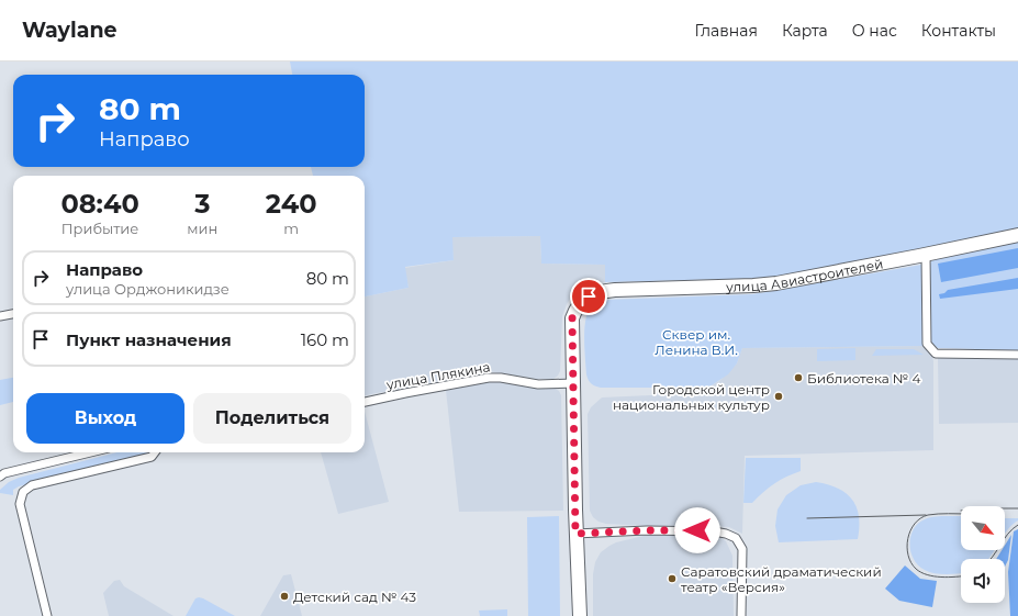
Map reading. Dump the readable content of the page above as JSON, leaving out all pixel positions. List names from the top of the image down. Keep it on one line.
{"streets":{"main road":["улица Авиастроителей"],"street":["улица Плякина"]},"crossings":[["улица Авиастроителей","улица Плякина"]],"parks":["Сквер им. Ленина В.И."],"places":["Библиотека № 4","Городской центр национальных культур","Саратовский драматический театр «Версия»","Детский сад № 43"],"north":"bottom right","page":{"header":"Waylane","nav":["Главная","Карта","О нас","Контакты"],"turn":["80 m","Направо"],"eta":["08:40","Прибытие","3","мин","240","m"],"list":[{"name":"Направо","note":"улица Орджоникидзе","value":"80 m"},{"name":"Пункт назначения","value":"160 m"}],"buttons":["Выход","Поделиться"]}}
